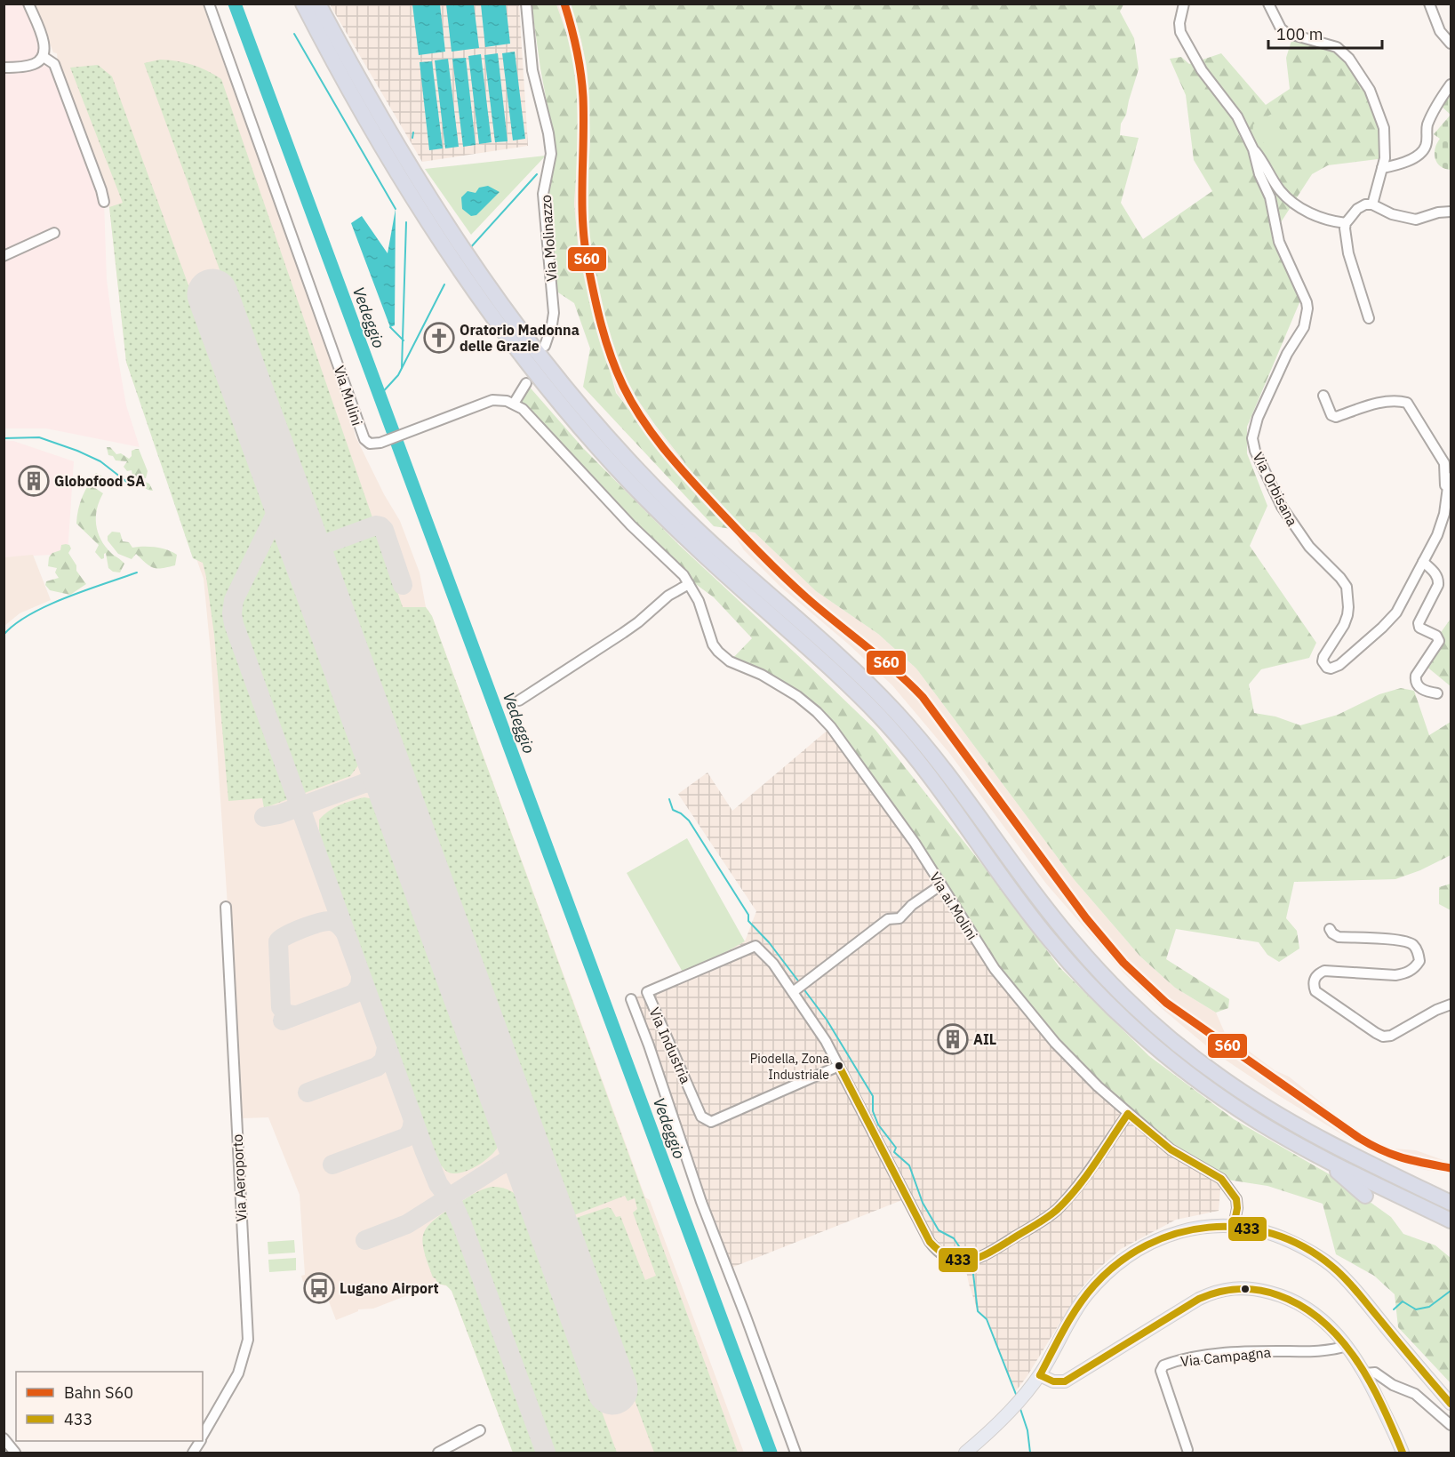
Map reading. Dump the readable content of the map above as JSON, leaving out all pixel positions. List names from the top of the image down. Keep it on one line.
{"streets":{"street":["Via Molinazzo","Via Mulini","Via Orbisana","Via ai Molini","Via Industria","Via Aeroporto","Via Campagna"]},"crossings":[["Via ai Molini","Via Industria"]],"water":["Vedeggio"],"places":{"church":["Oratorio Madonna delle Grazie"],"building":["Globofood SA","AIL"],"other":["Piodella, Zona Industriale"],"bus stop":["Lugano Airport"]},"lines":["rail line S60","transit line 433"],"legend":["Bahn S60","433"],"scale_bar":"100 m"}
